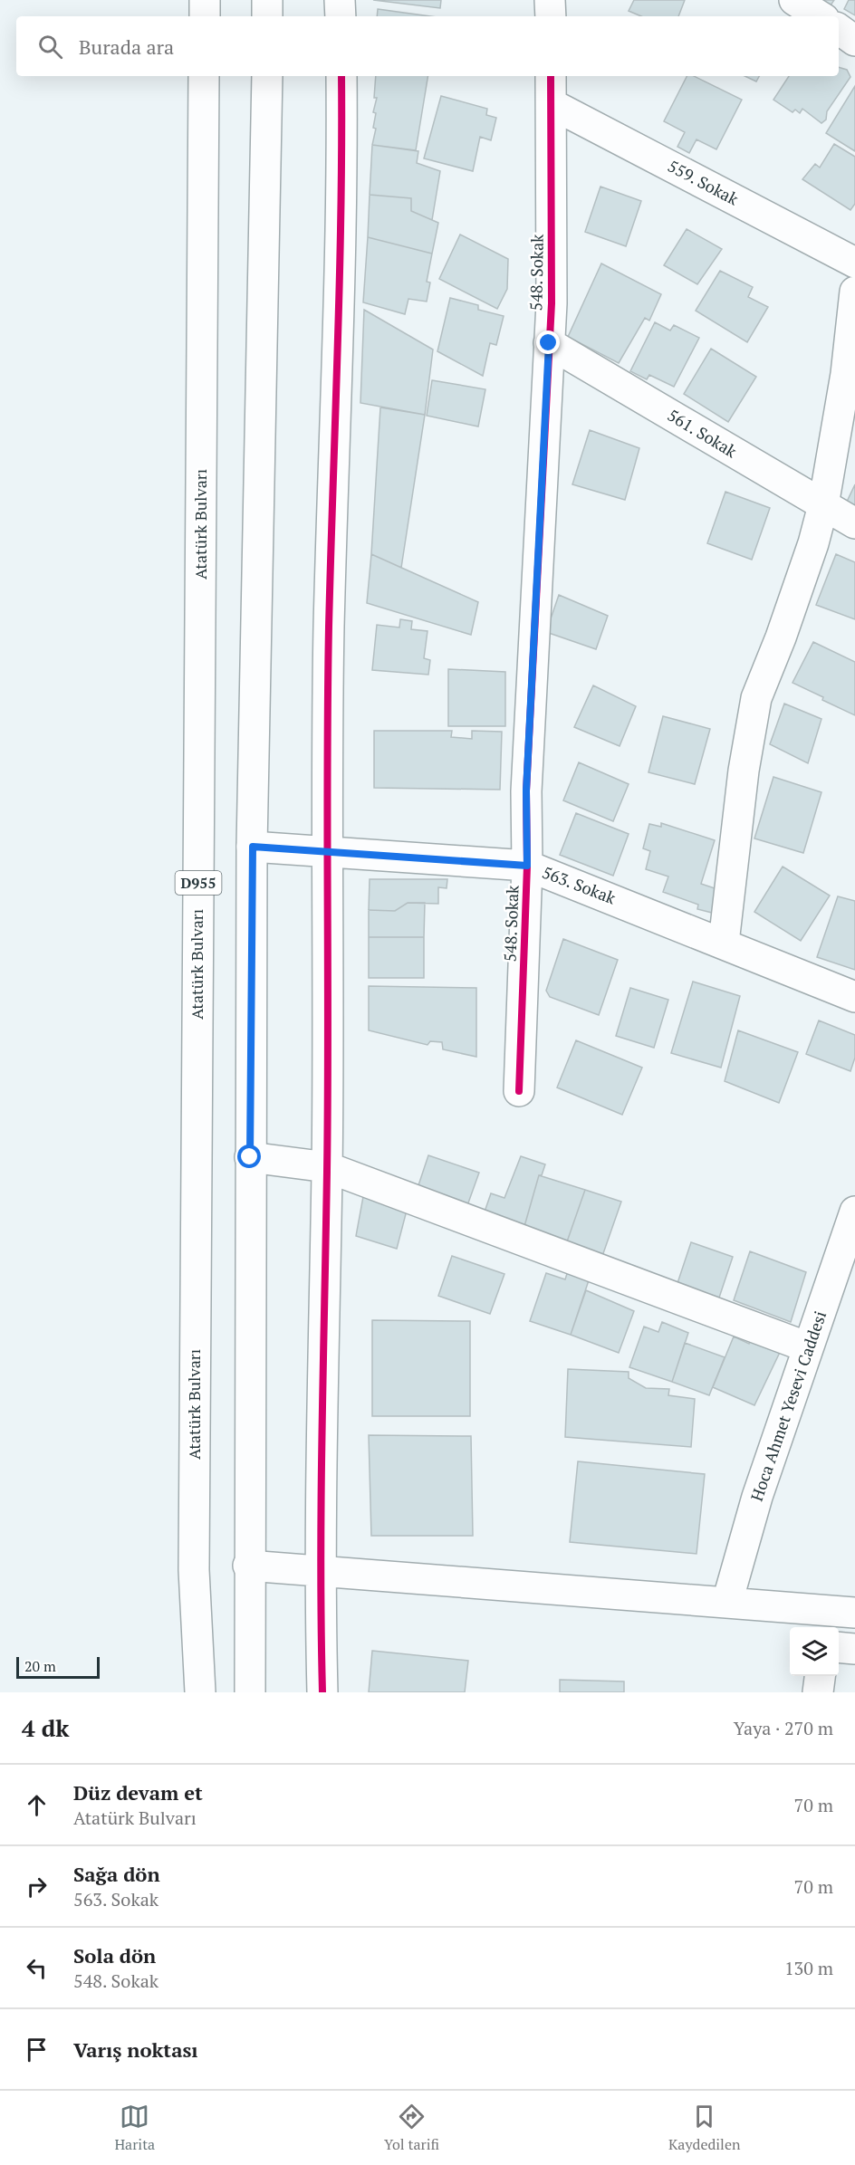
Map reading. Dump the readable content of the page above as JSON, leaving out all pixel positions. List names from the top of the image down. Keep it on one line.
{"streets":{"street":["559. Sokak","548. Sokak","561. Sokak","Atatürk Bulvarı","D955","563. Sokak","Hoca Ahmet Yesevi Caddesi"]},"crossings":[["559. Sokak","548. Sokak"],["548. Sokak","561. Sokak"],["548. Sokak","563. Sokak"]],"scale_bar":"20 m","page":{"search":"Burada ara","scale":"20 m","heading":["4 dk","Yaya · 270 m"],"list":[["Düz devam et","Atatürk Bulvarı","70 m"],["Sağa dön","563. Sokak","70 m"],["Sola dön","548. Sokak","130 m"],"Varış noktası"],"nav":["Harita","Yol tarifi","Kaydedilen"]}}
